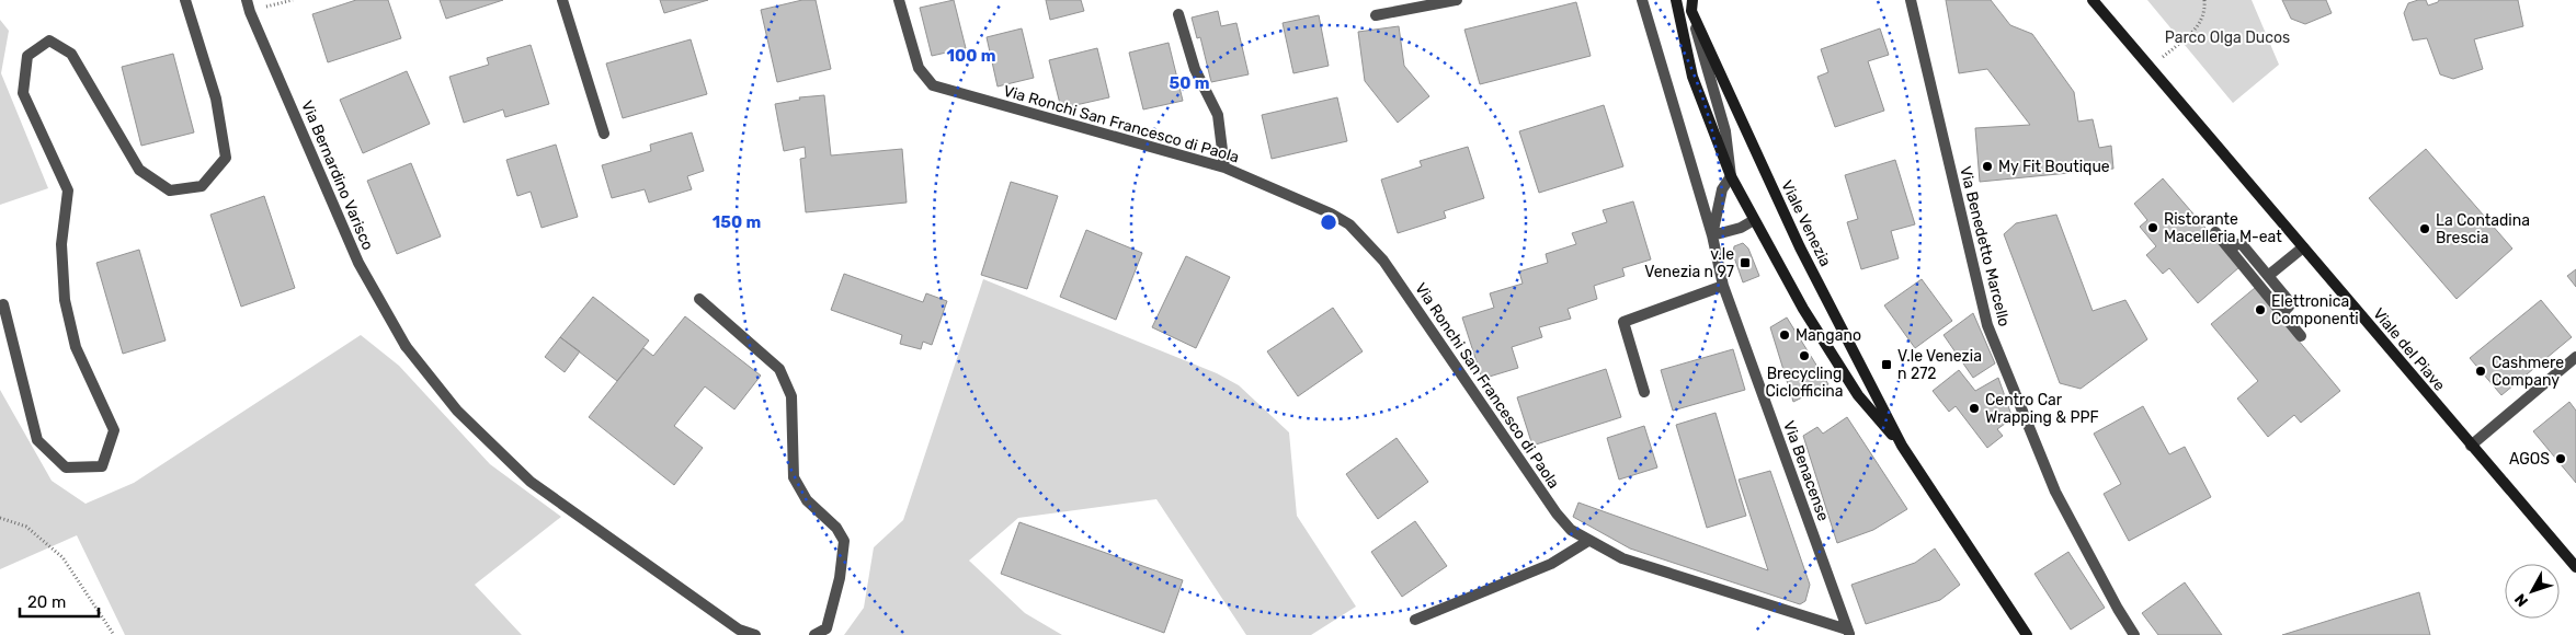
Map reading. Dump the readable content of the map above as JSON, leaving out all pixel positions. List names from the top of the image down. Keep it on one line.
{"streets":{"street":["Via Ronchi San Francesco di Paola","Via Bernardino Varisco","Viale Venezia","Via Benedetto Marcello","Viale del Piave","Via Benacense"]},"crossings":[["Via Ronchi San Francesco di Paola","Via Benacense"],["Viale Venezia","Via Benacense"]],"parks":["Parco Olga Ducos"],"places":{"other":["My Fit Boutique","Ristorante Macelleria M-eat","La Contadina Brescia","Elettronica Componenti","Mangano","Brecycling Ciclofficina","Cashmere Company","Centro Car Wrapping & PPF","AGOS"],"transit":["v.le Venezia n 97","V.le Venezia n 272"]},"scale_bar":"20 m","north":"bottom left","rings":["100 m","50 m","150 m"]}
